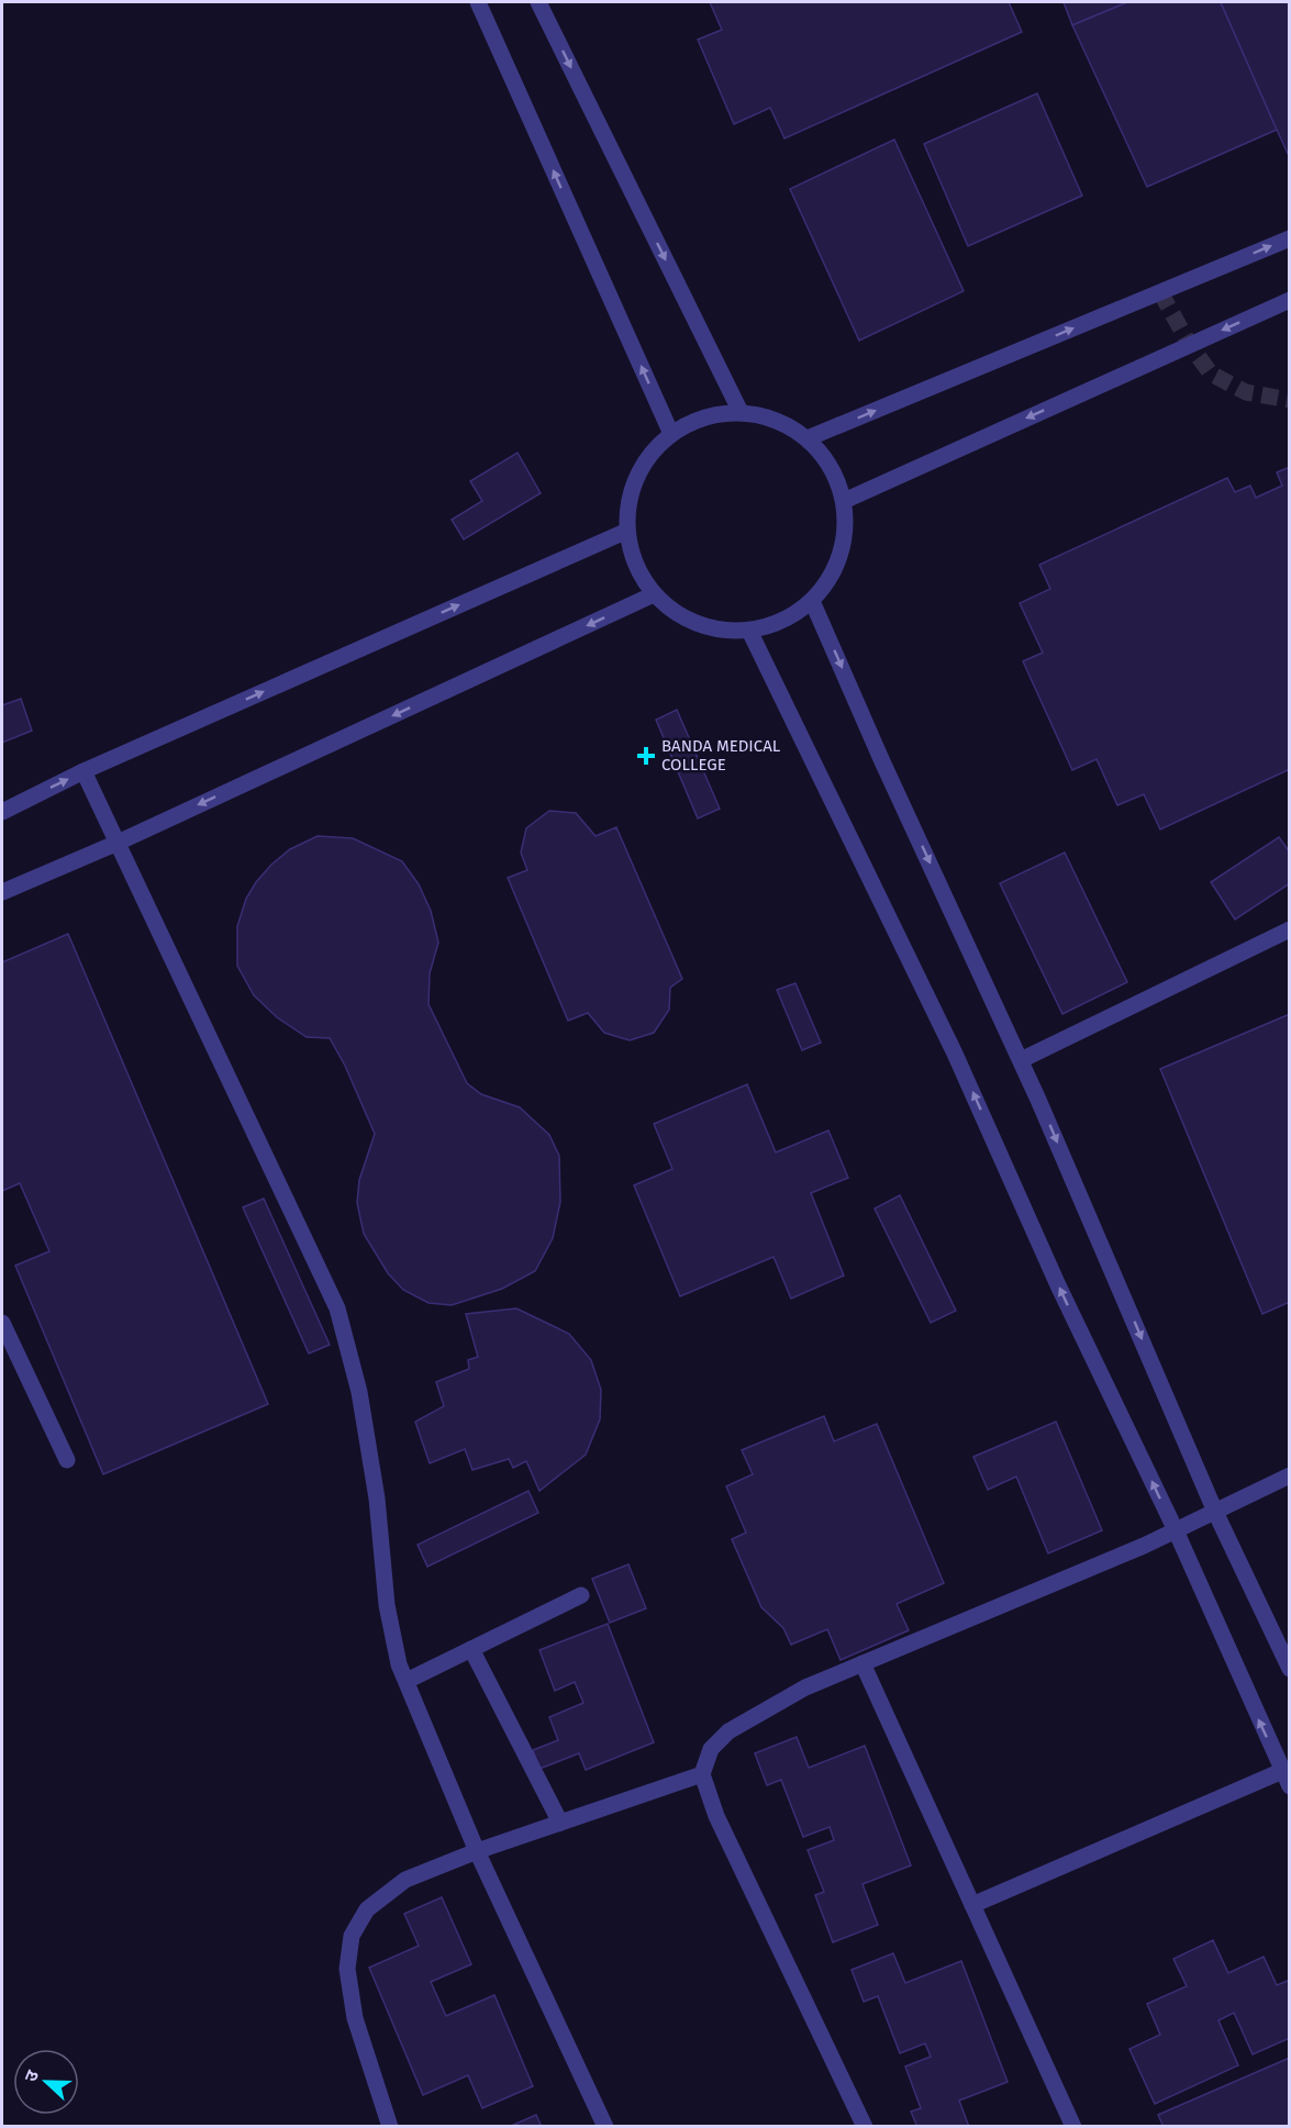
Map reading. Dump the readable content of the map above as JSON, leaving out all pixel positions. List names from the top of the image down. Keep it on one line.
{"places":{"health":["BANDA MEDICAL COLLEGE"]},"north":"left"}
